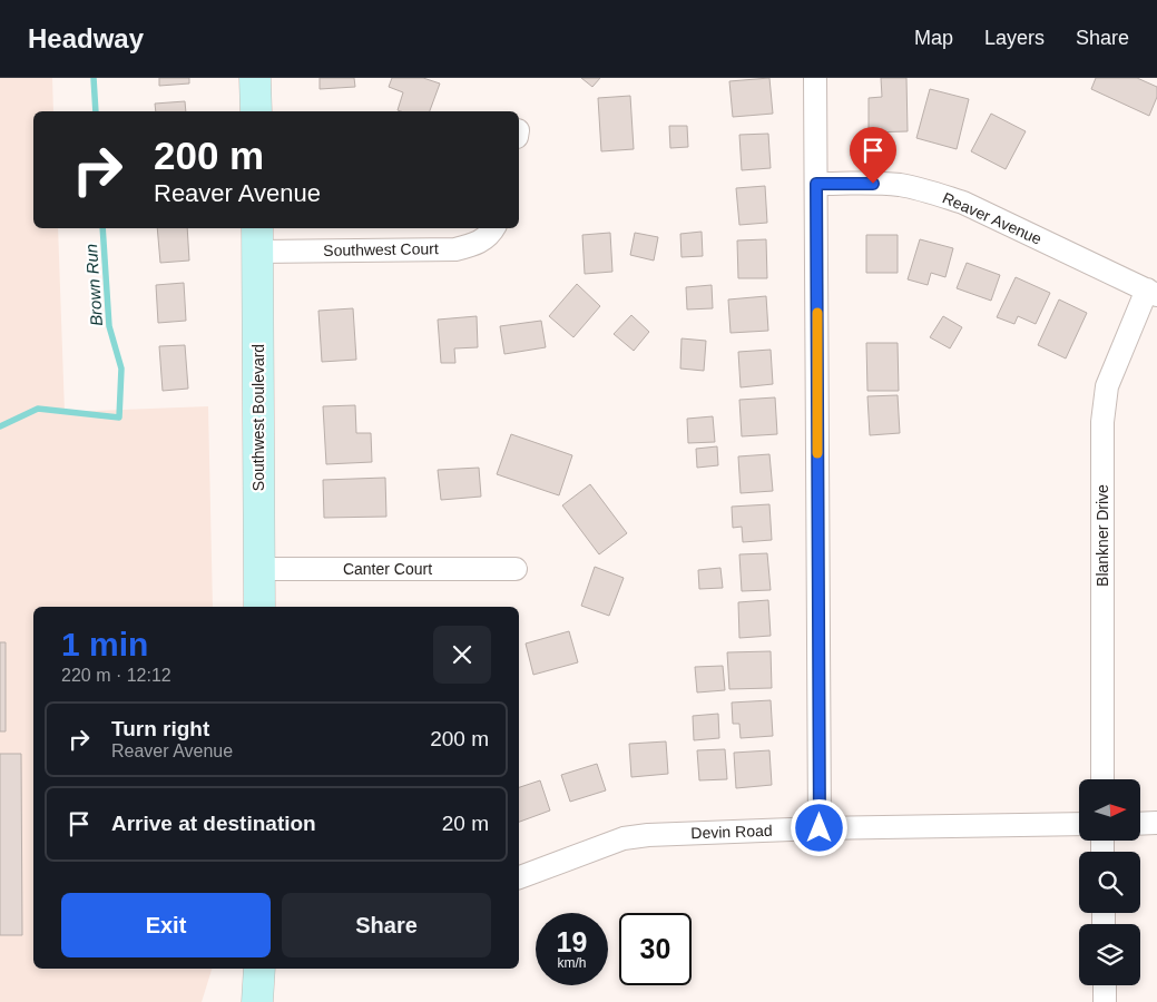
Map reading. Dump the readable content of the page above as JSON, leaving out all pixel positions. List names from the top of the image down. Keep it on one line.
{"streets":{"street":["Reaver Avenue","Southwest Court","Southwest Boulevard","Blankner Drive","Canter Court","Devin Road"]},"crossings":[["Reaver Avenue","Blankner Drive"],["Southwest Court","Southwest Boulevard"],["Southwest Boulevard","Canter Court"]],"water":["Brown Run"],"north":"right","page":{"header":"Headway","nav":["Map","Layers","Share"],"turn":["200 m","Reaver Avenue"],"heading":["1 min","220 m · 12:12"],"list":[{"name":"Turn right","note":"Reaver Avenue","value":"200 m"},{"name":"Arrive at destination","value":"20 m"}],"buttons":["Exit","Share"],"speed":"19 km/h","limit":"30"}}
